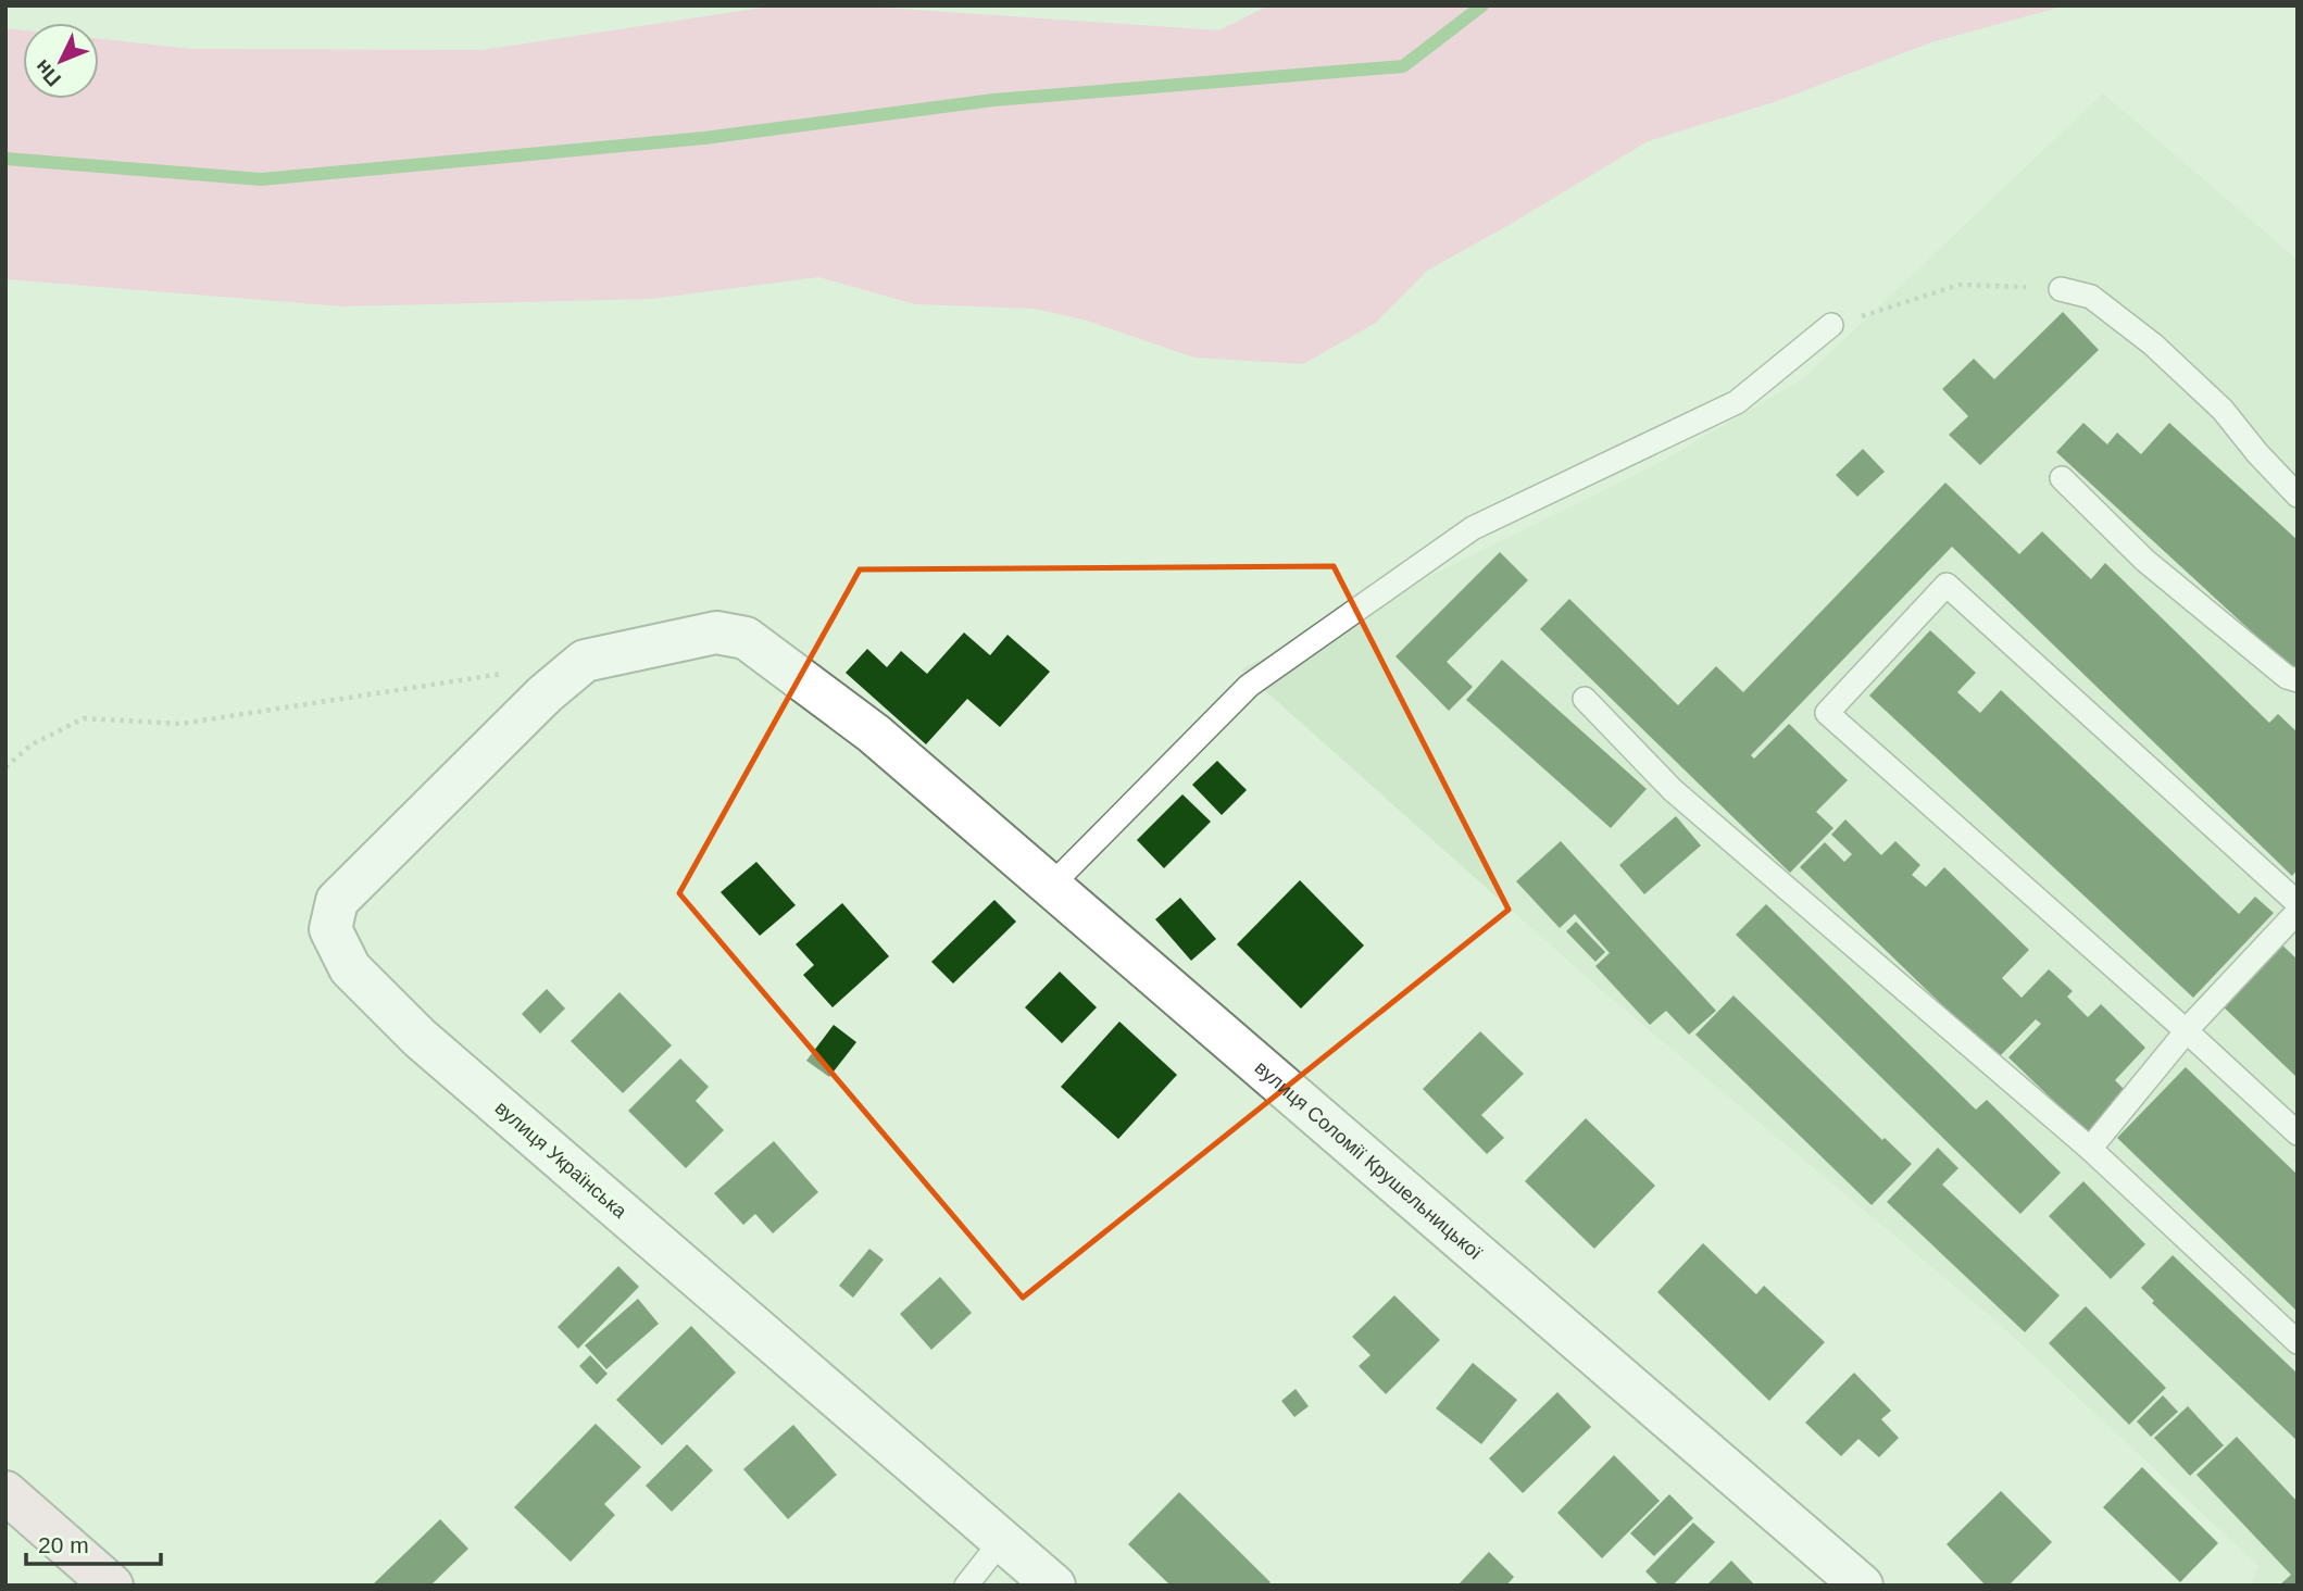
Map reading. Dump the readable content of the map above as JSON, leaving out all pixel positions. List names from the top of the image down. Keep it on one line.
{"streets":{"street":["вулиця Українська","вулиця Соломії Крушельницької"]},"crossings":[["вулиця Українська","вулиця Соломії Крушельницької"]],"scale_bar":"20 m","north":"bottom left"}
